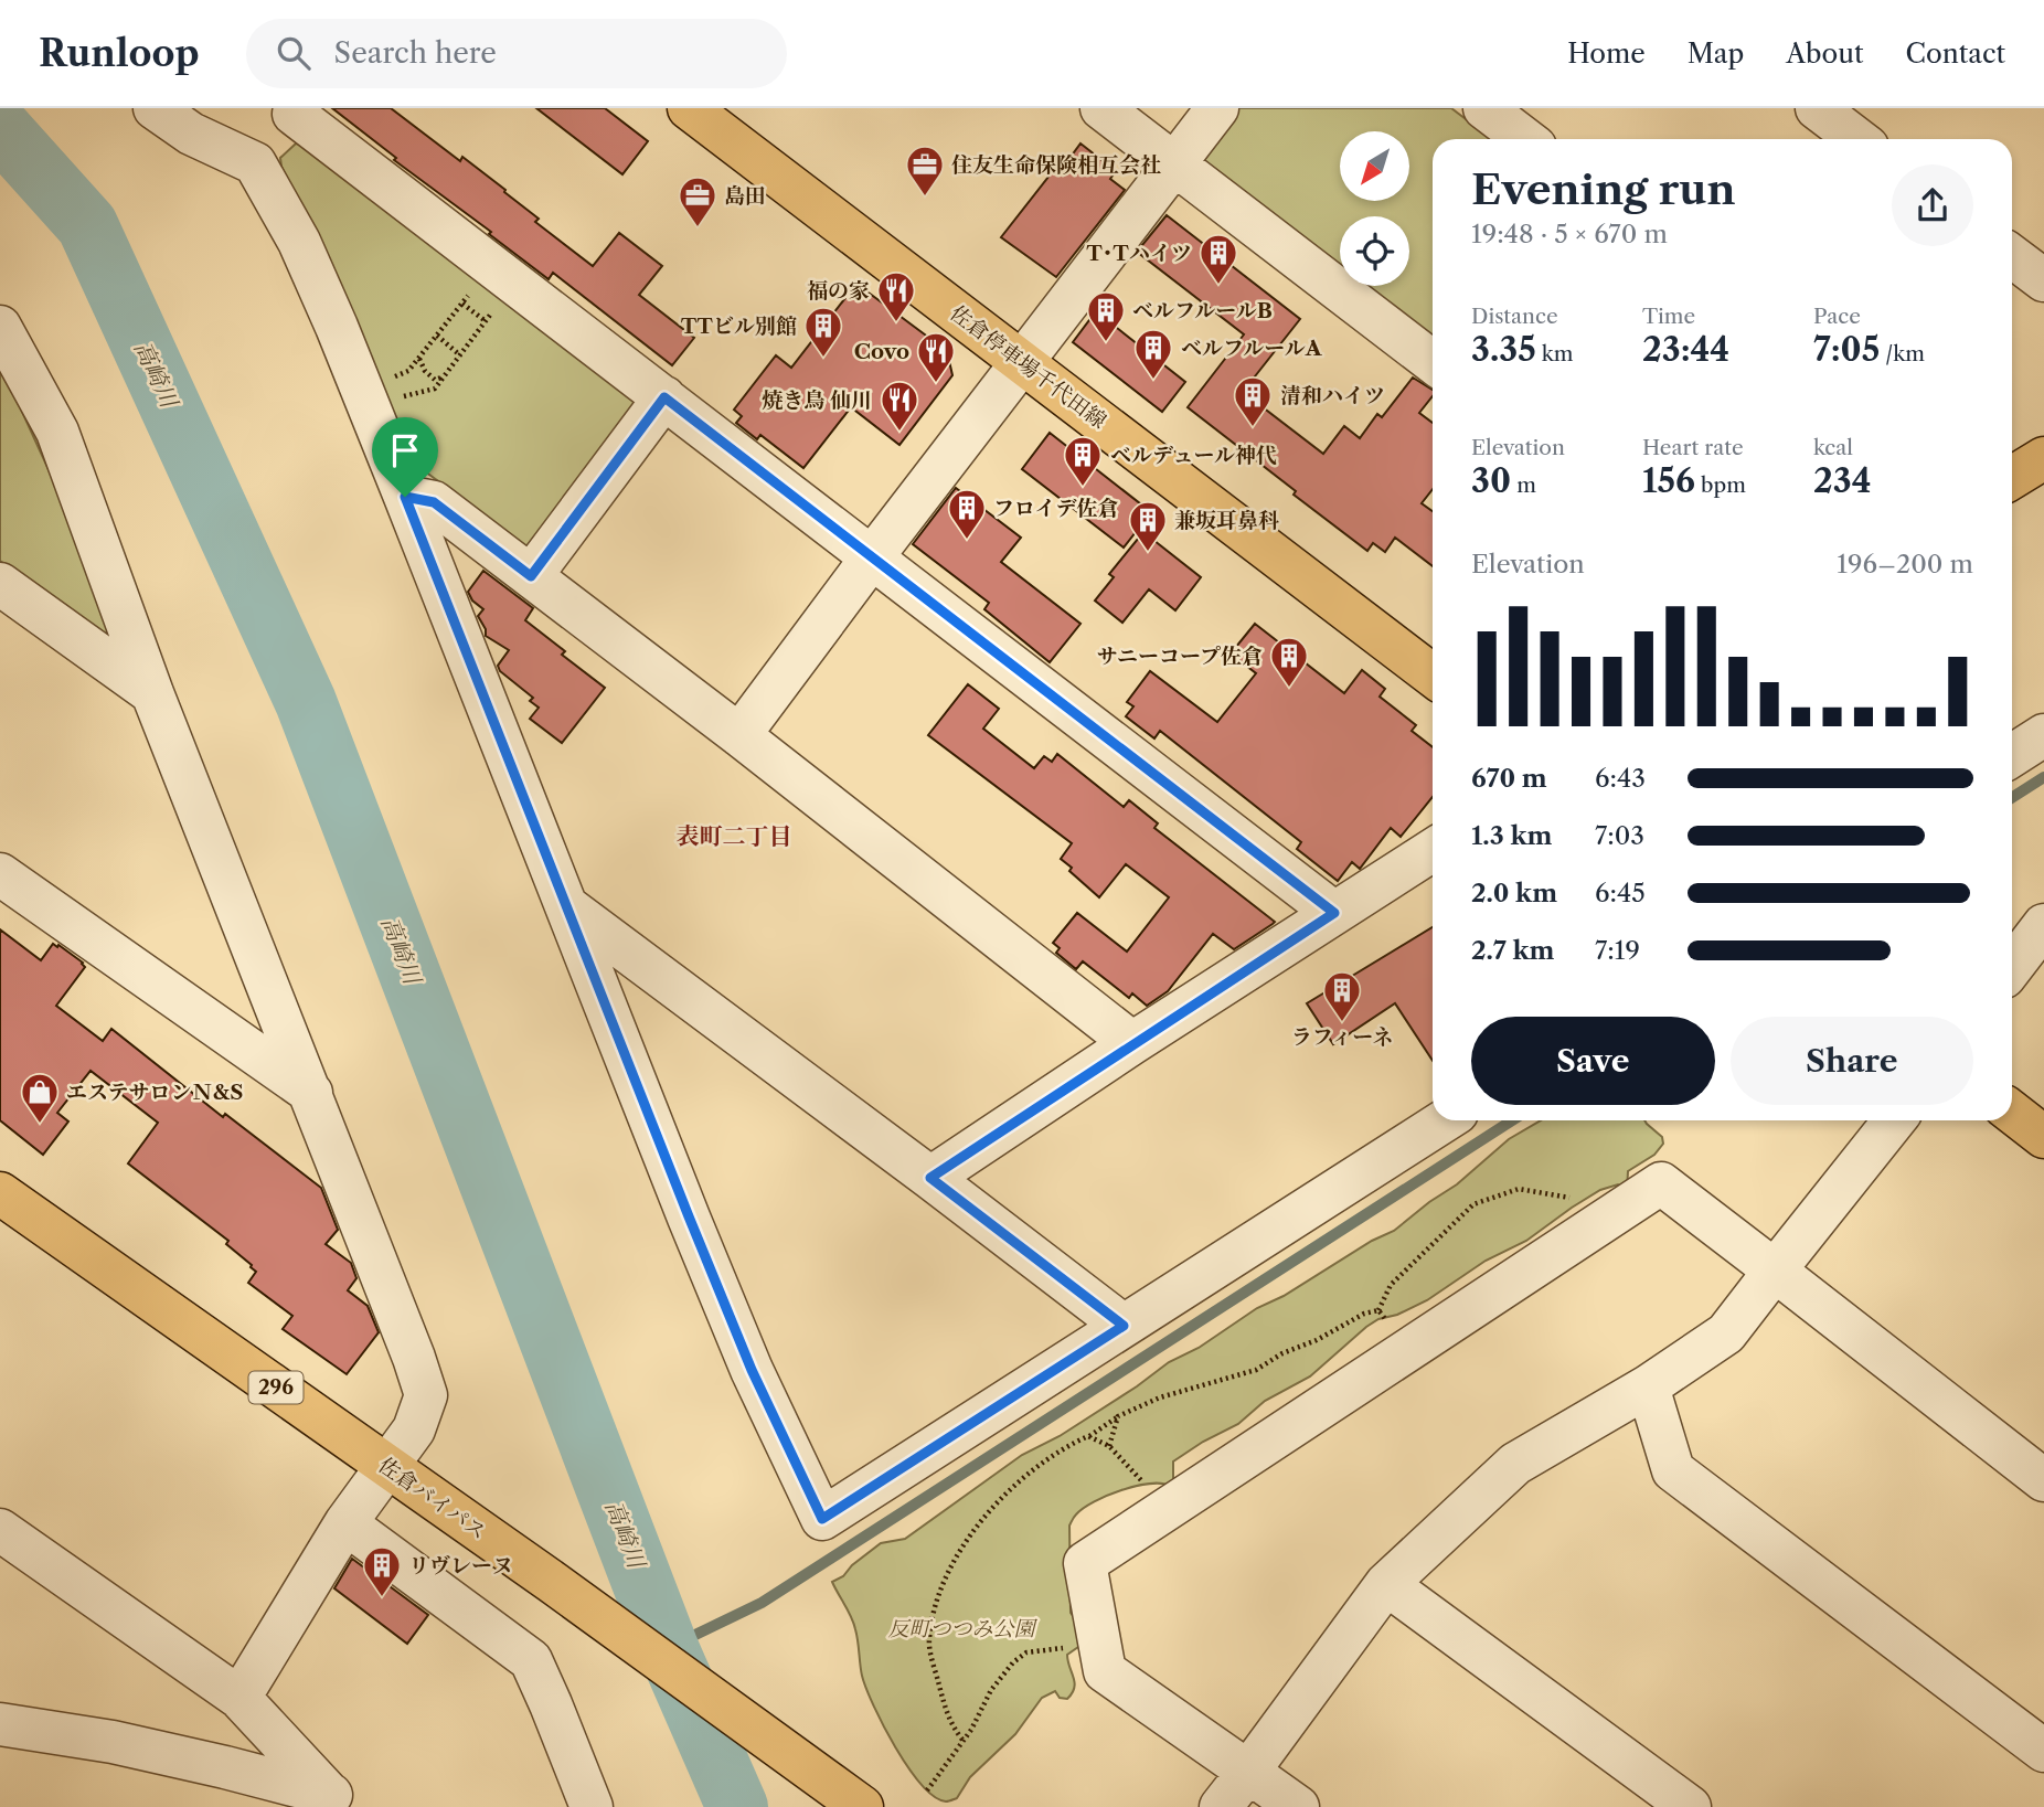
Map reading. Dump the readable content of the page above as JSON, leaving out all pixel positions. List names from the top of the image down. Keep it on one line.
{"streets":{"main road":["佐倉停車場千代田線","296","佐倉バイパス"]},"districts":["表町二丁目"],"water":["高崎川"],"parks":["反町つつみ公園"],"places":{"office":["住友生命保険相互会社","島田"],"building":["T･Tハイツ","ベルフルールB","TTビル別館","ベルフルールA","清和ハイツ","ベルデュール神代","フロイデ佐倉","兼坂耳鼻科","サニーコープ佐倉","ラフィーネ","リヴレーヌ"],"restaurant":["福の家","Covo","焼き鳥 仙川"],"shop":["エステサロンＮ&S"]},"north":"bottom left","page":{"header":"Runloop","search":"Search here","nav":["Home","Map","About","Contact"],"heading":["Evening run","19:48 · 5 × 670 m"],"stats":[["Distance","3.35 km"],["Time","23:44"],["Pace","7:05 /km"],["Elevation","30 m"],["Heart rate","156 bpm"],["kcal","234"]],"chart":["Elevation","196–200 m"],"list":[{"name":"670 m","note":"6:43"},{"name":"1.3 km","note":"7:03"},{"name":"2.0 km","note":"6:45"},{"name":"2.7 km","note":"7:19"}],"buttons":["Save","Share"]}}
